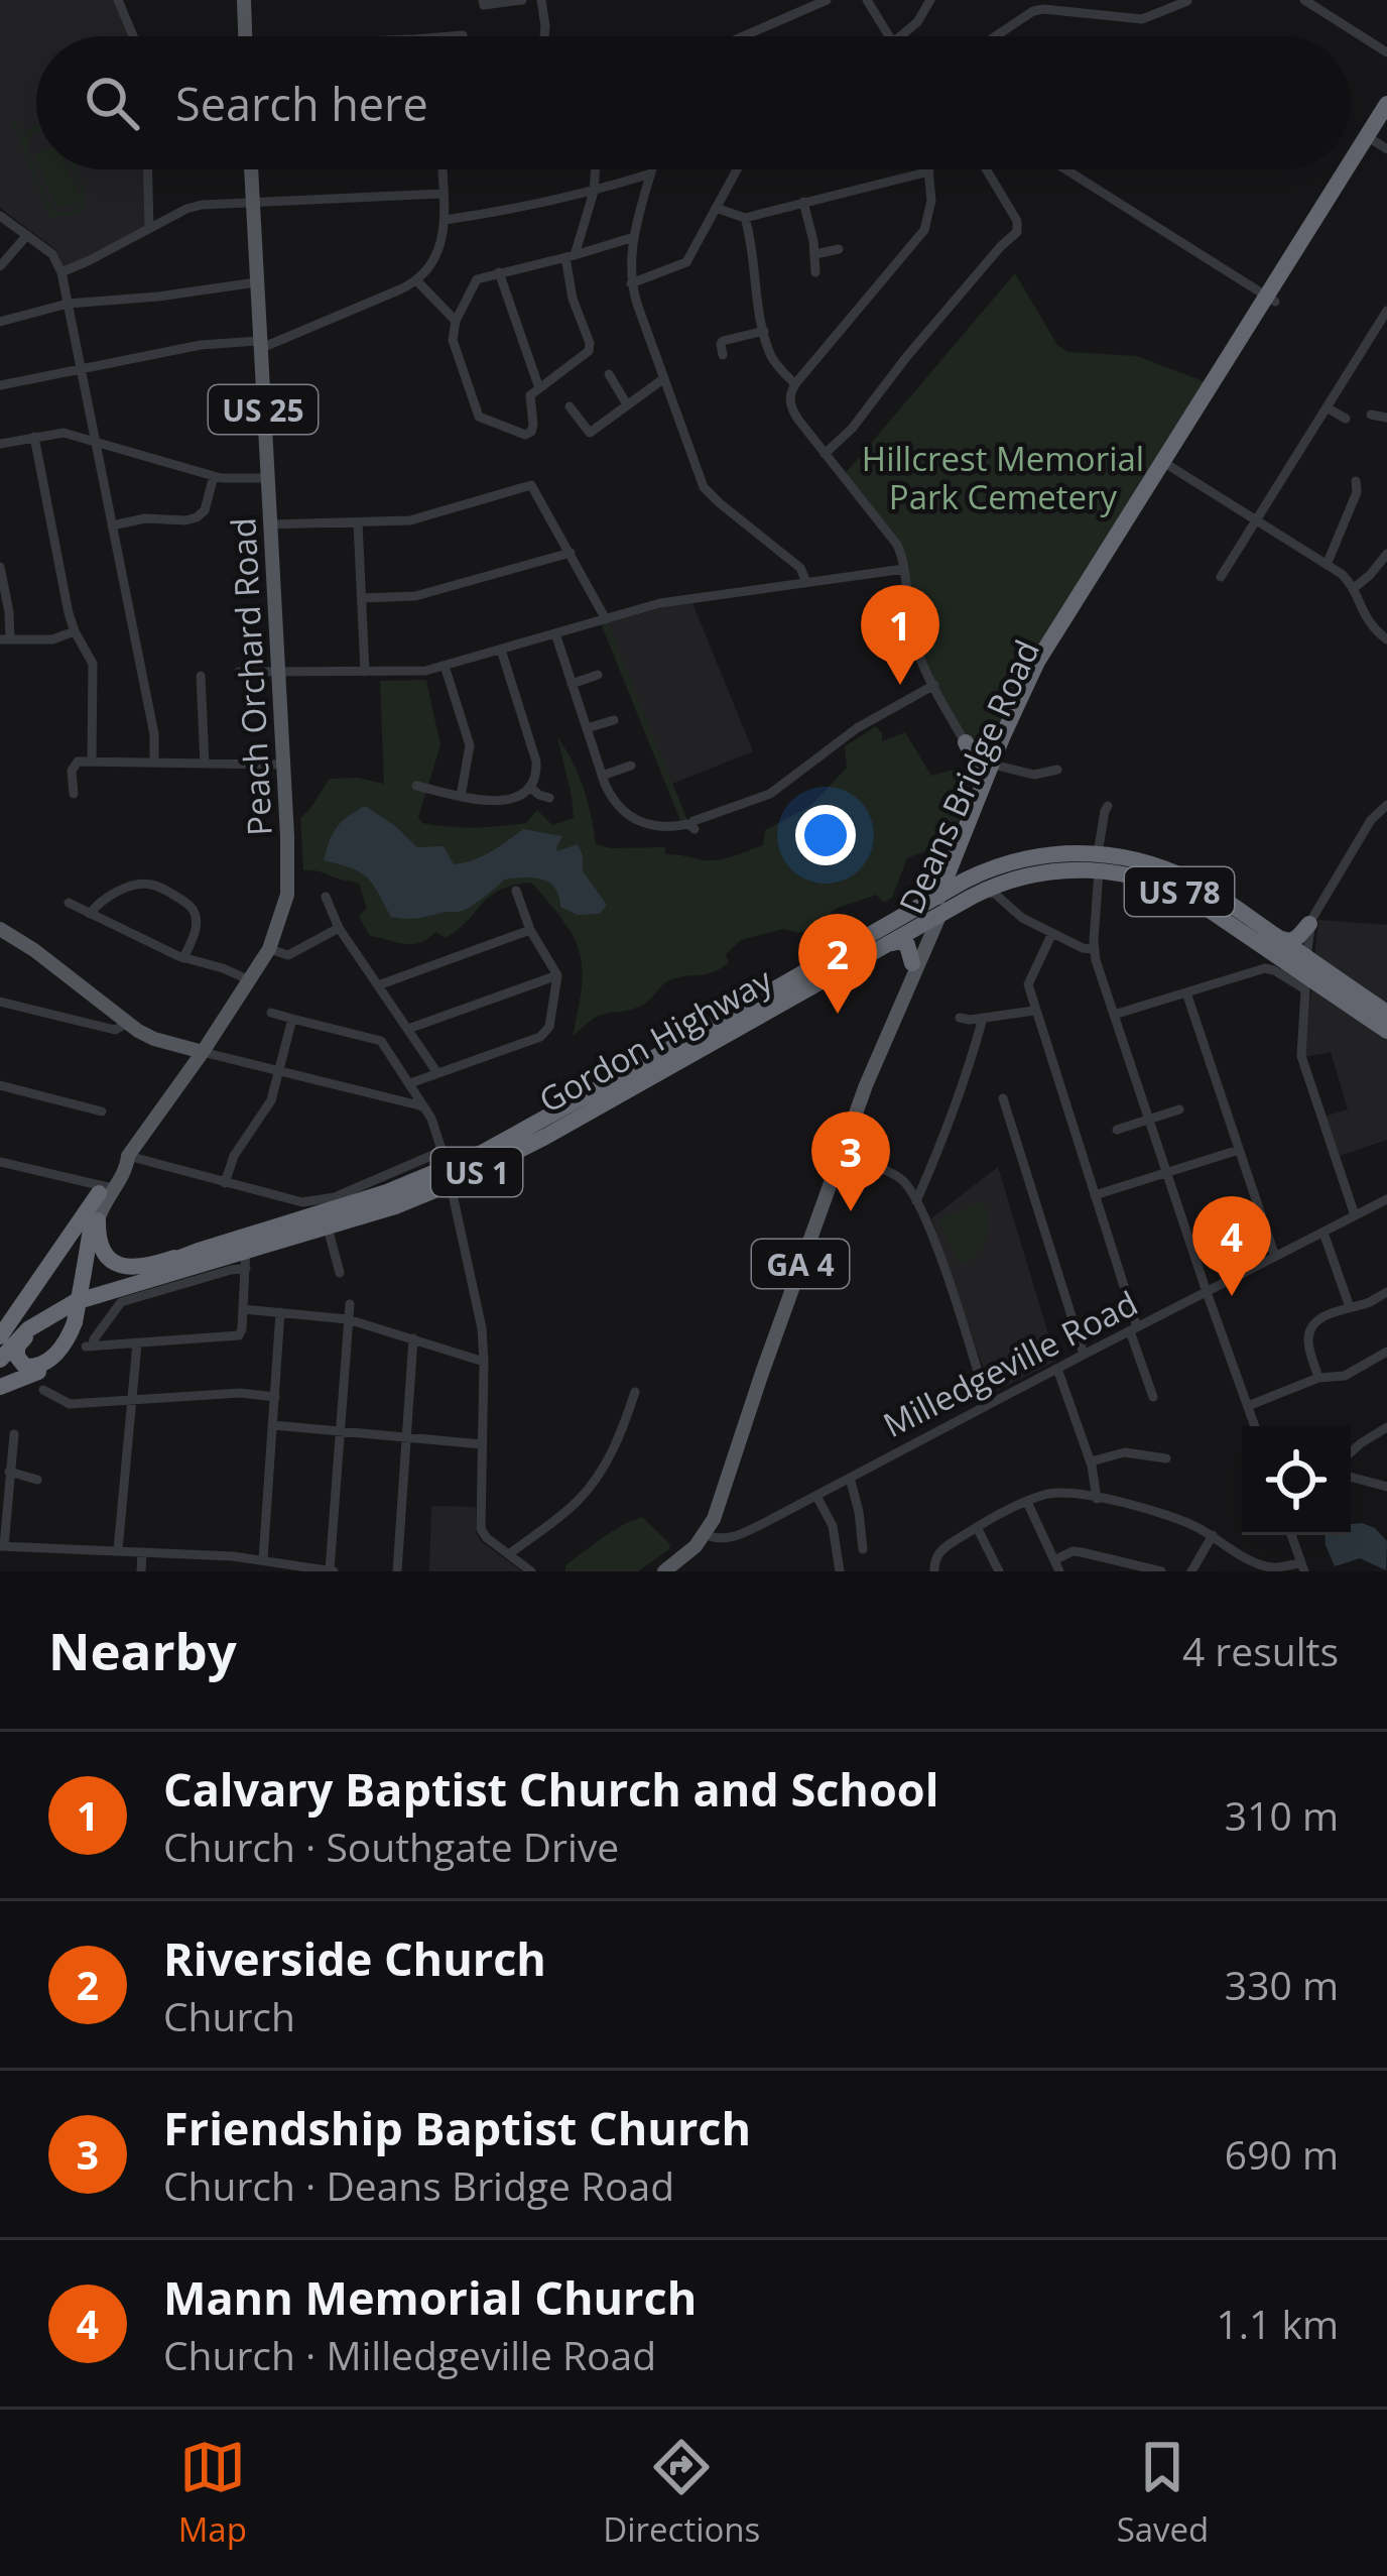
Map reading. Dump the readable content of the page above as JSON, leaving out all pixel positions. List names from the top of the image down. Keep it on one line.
{"streets":{"highway":["US 25","Deans Bridge Road","US 78","Gordon Highway","US 1"],"main road":["Peach Orchard Road","GA 4","Milledgeville Road"]},"crossings":[["US 25","Peach Orchard Road"],["US 25","Gordon Highway"],["Deans Bridge Road","Gordon Highway"],["Deans Bridge Road","US 1"],["Deans Bridge Road","Milledgeville Road"],["Gordon Highway","US 1"]],"parks":["Hillcrest Memorial Park Cemetery"],"page":{"search":"Search here","pins":["1","2","3","4"],"heading":["Nearby","4 results"],"list":[{"mark":"1","name":"Calvary Baptist Church and School","note":"Church · Southgate Drive","value":"310 m"},{"mark":"2","name":"Riverside Church","note":"Church","value":"330 m"},{"mark":"3","name":"Friendship Baptist Church","note":"Church · Deans Bridge Road","value":"690 m"},{"mark":"4","name":"Mann Memorial Church","note":"Church · Milledgeville Road","value":"1.1 km"}],"nav":["Map","Directions","Saved"]}}
